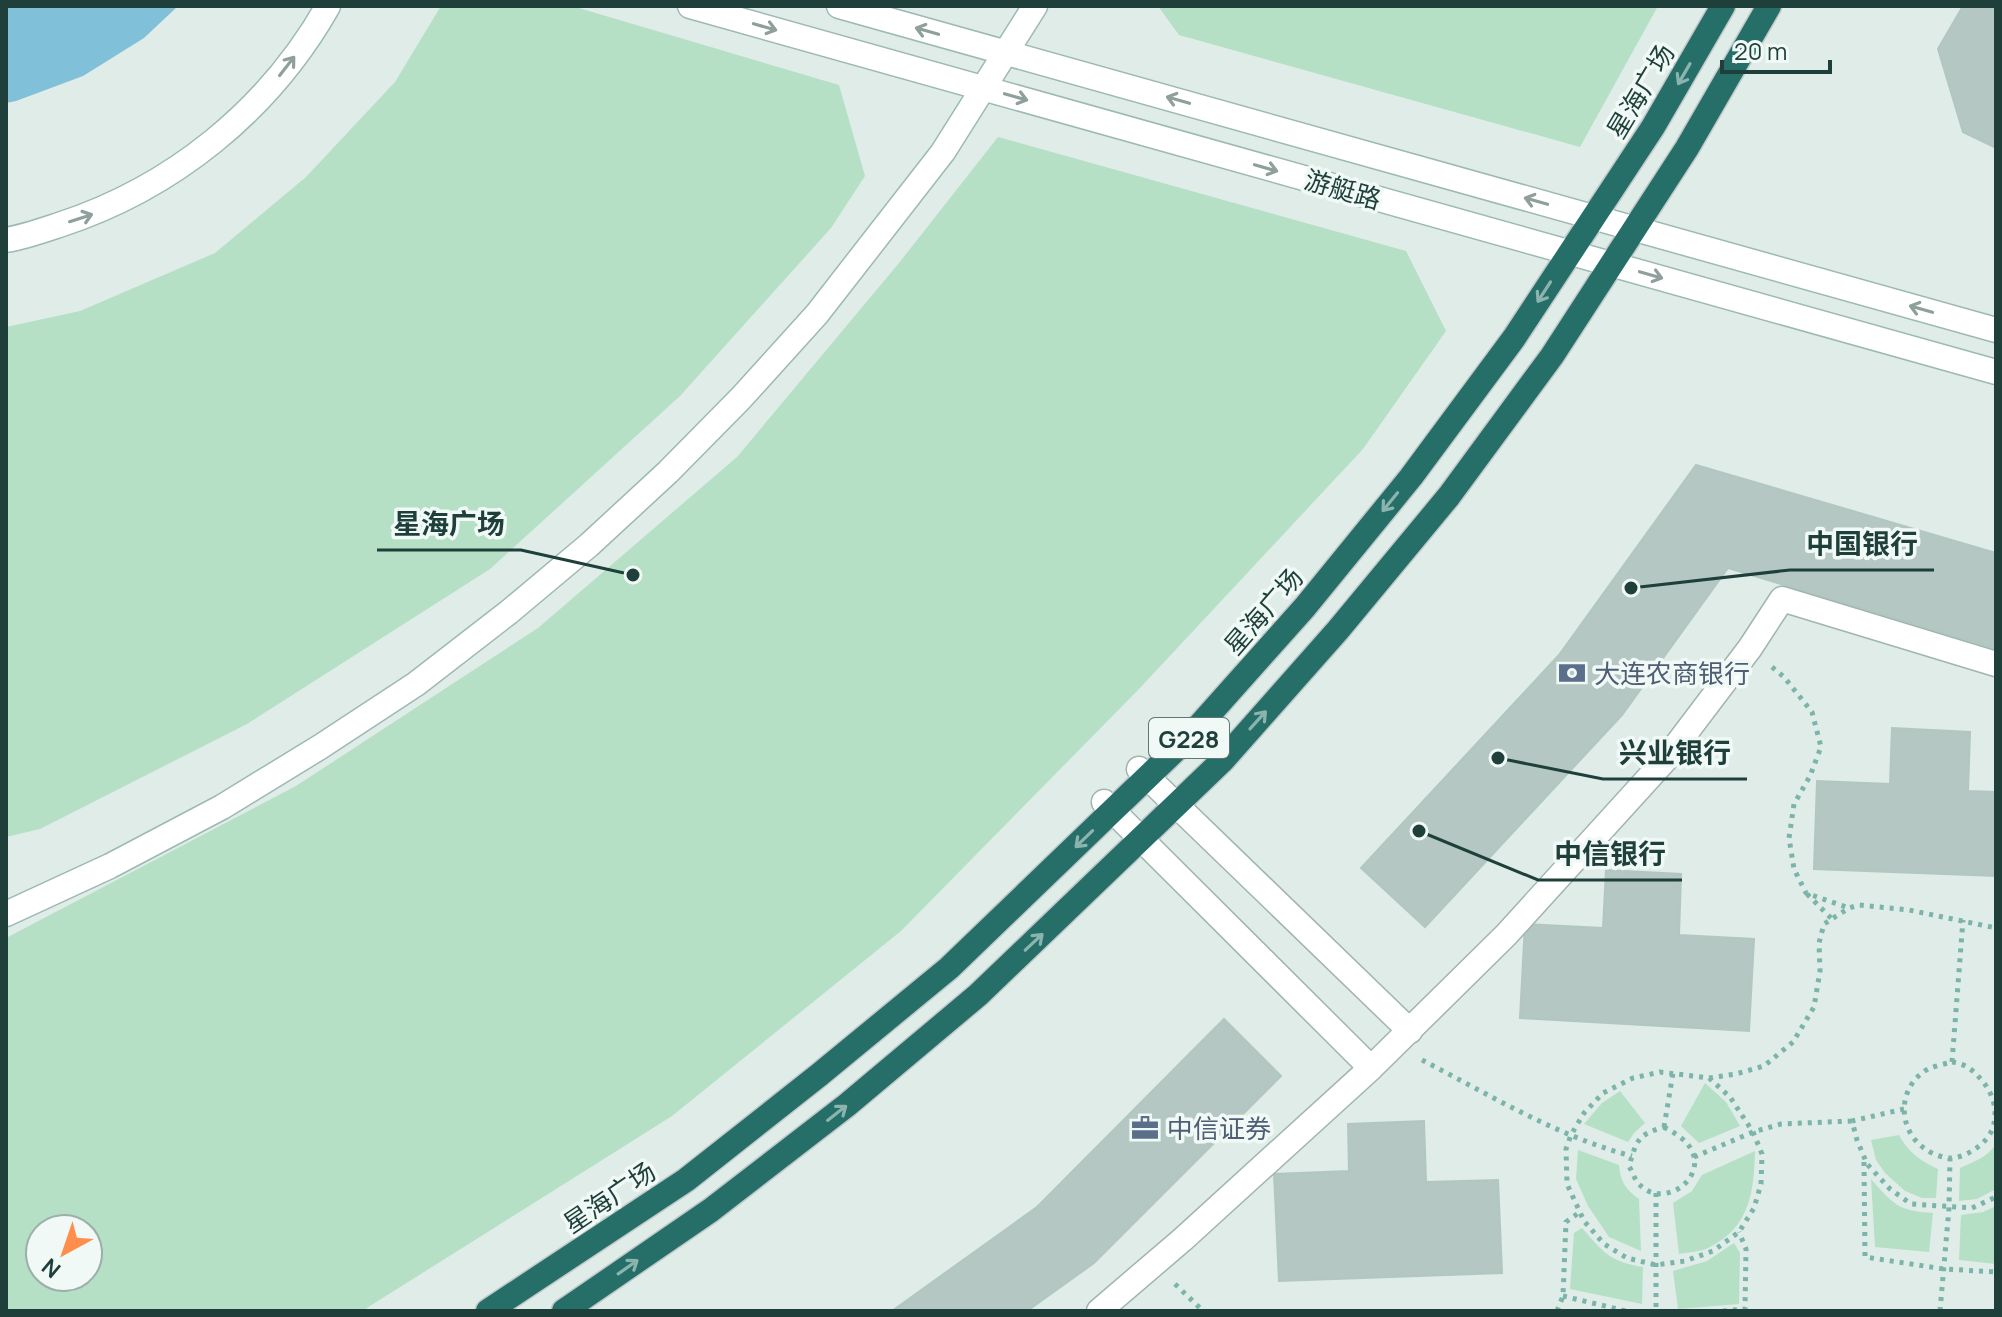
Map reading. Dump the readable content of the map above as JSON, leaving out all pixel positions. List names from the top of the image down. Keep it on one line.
{"streets":{"highway":["星海广场","G228"],"street":["游艇路"]},"crossings":[["星海广场","游艇路"],["游艇路","G228"]],"places":{"other":["星海广场","中国银行","兴业银行","中信银行"],"bank":["大连农商银行"],"office":["中信证券"]},"scale_bar":"20 m","north":"bottom left"}
